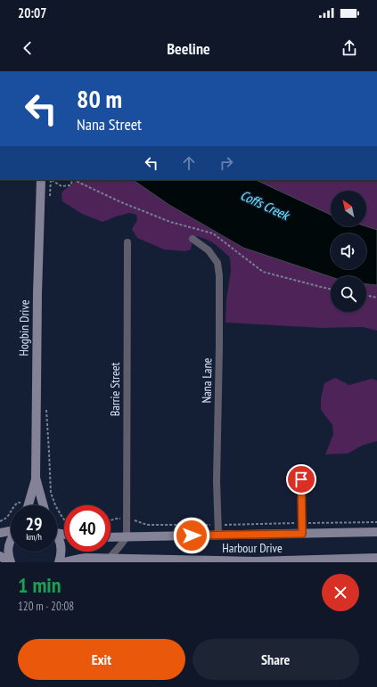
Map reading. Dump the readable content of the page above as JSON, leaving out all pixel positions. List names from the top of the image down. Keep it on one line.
{"streets":{"street":["Hogbin Drive","Nana Lane","Barrie Street","Harbour Drive"]},"crossings":[["Nana Lane","Harbour Drive"],["Barrie Street","Harbour Drive"]],"water":["Coffs Creek"],"north":"top left","page":{"status":"20:07","header":"Beeline","turn":["80 m","Nana Street"],"speed":"29 km/h","limit":"40","heading":["1 min","120 m · 20:08"],"buttons":["Exit","Share"]}}
